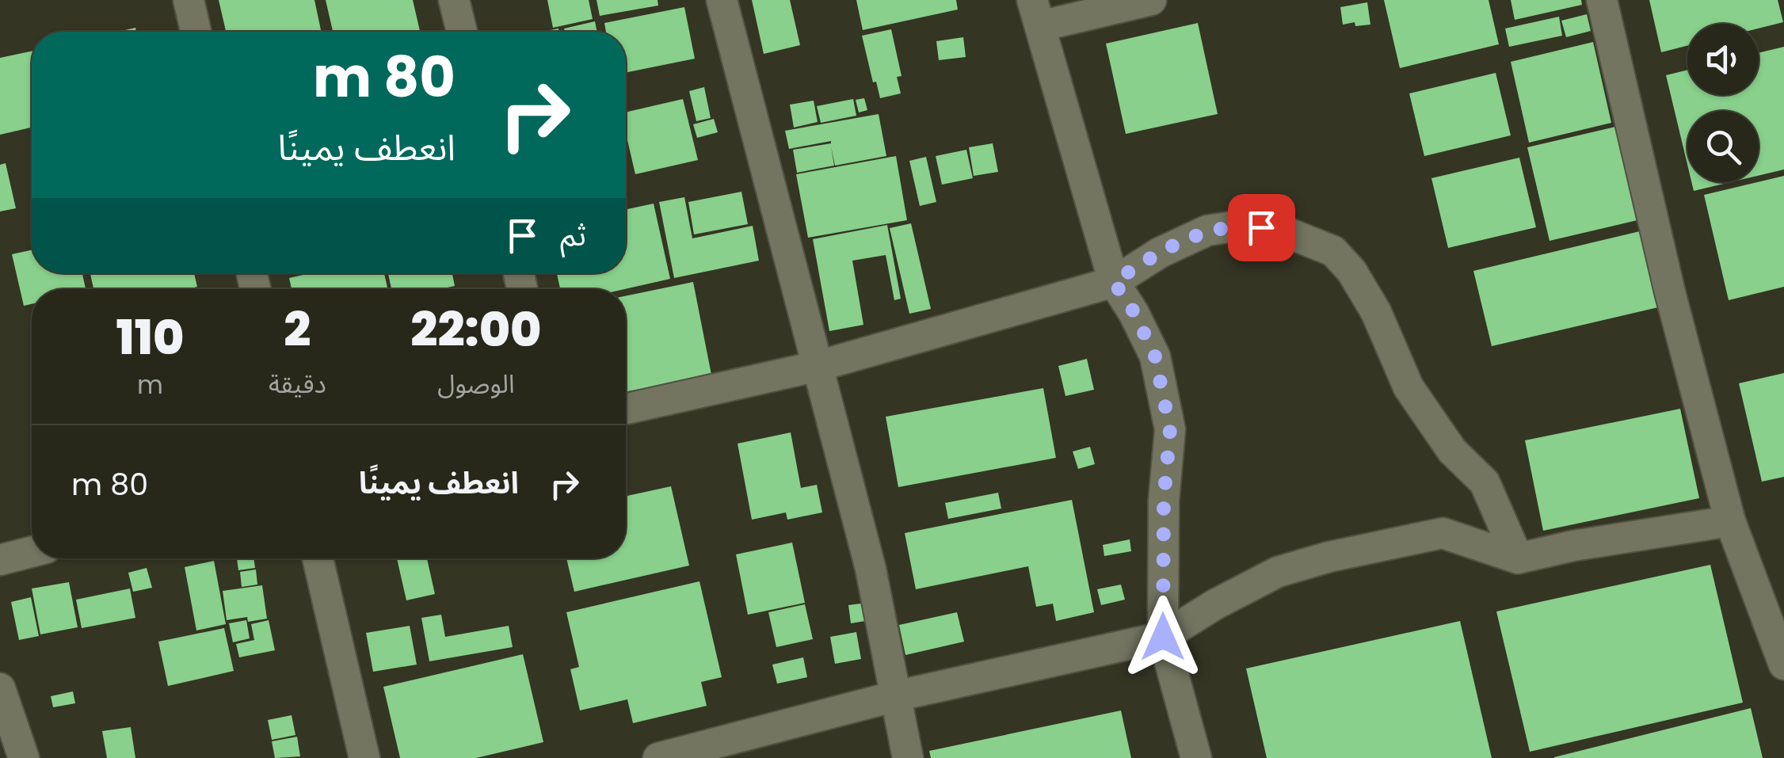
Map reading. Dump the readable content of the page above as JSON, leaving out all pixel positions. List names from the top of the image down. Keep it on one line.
{"page":{"turn":["80 m","انعطف يمينًا"],"then":"ثم","eta":["22:00","الوصول","2","دقيقة","110","m"],"list":[{"name":"انعطف يمينًا","value":"80 m"}]}}
